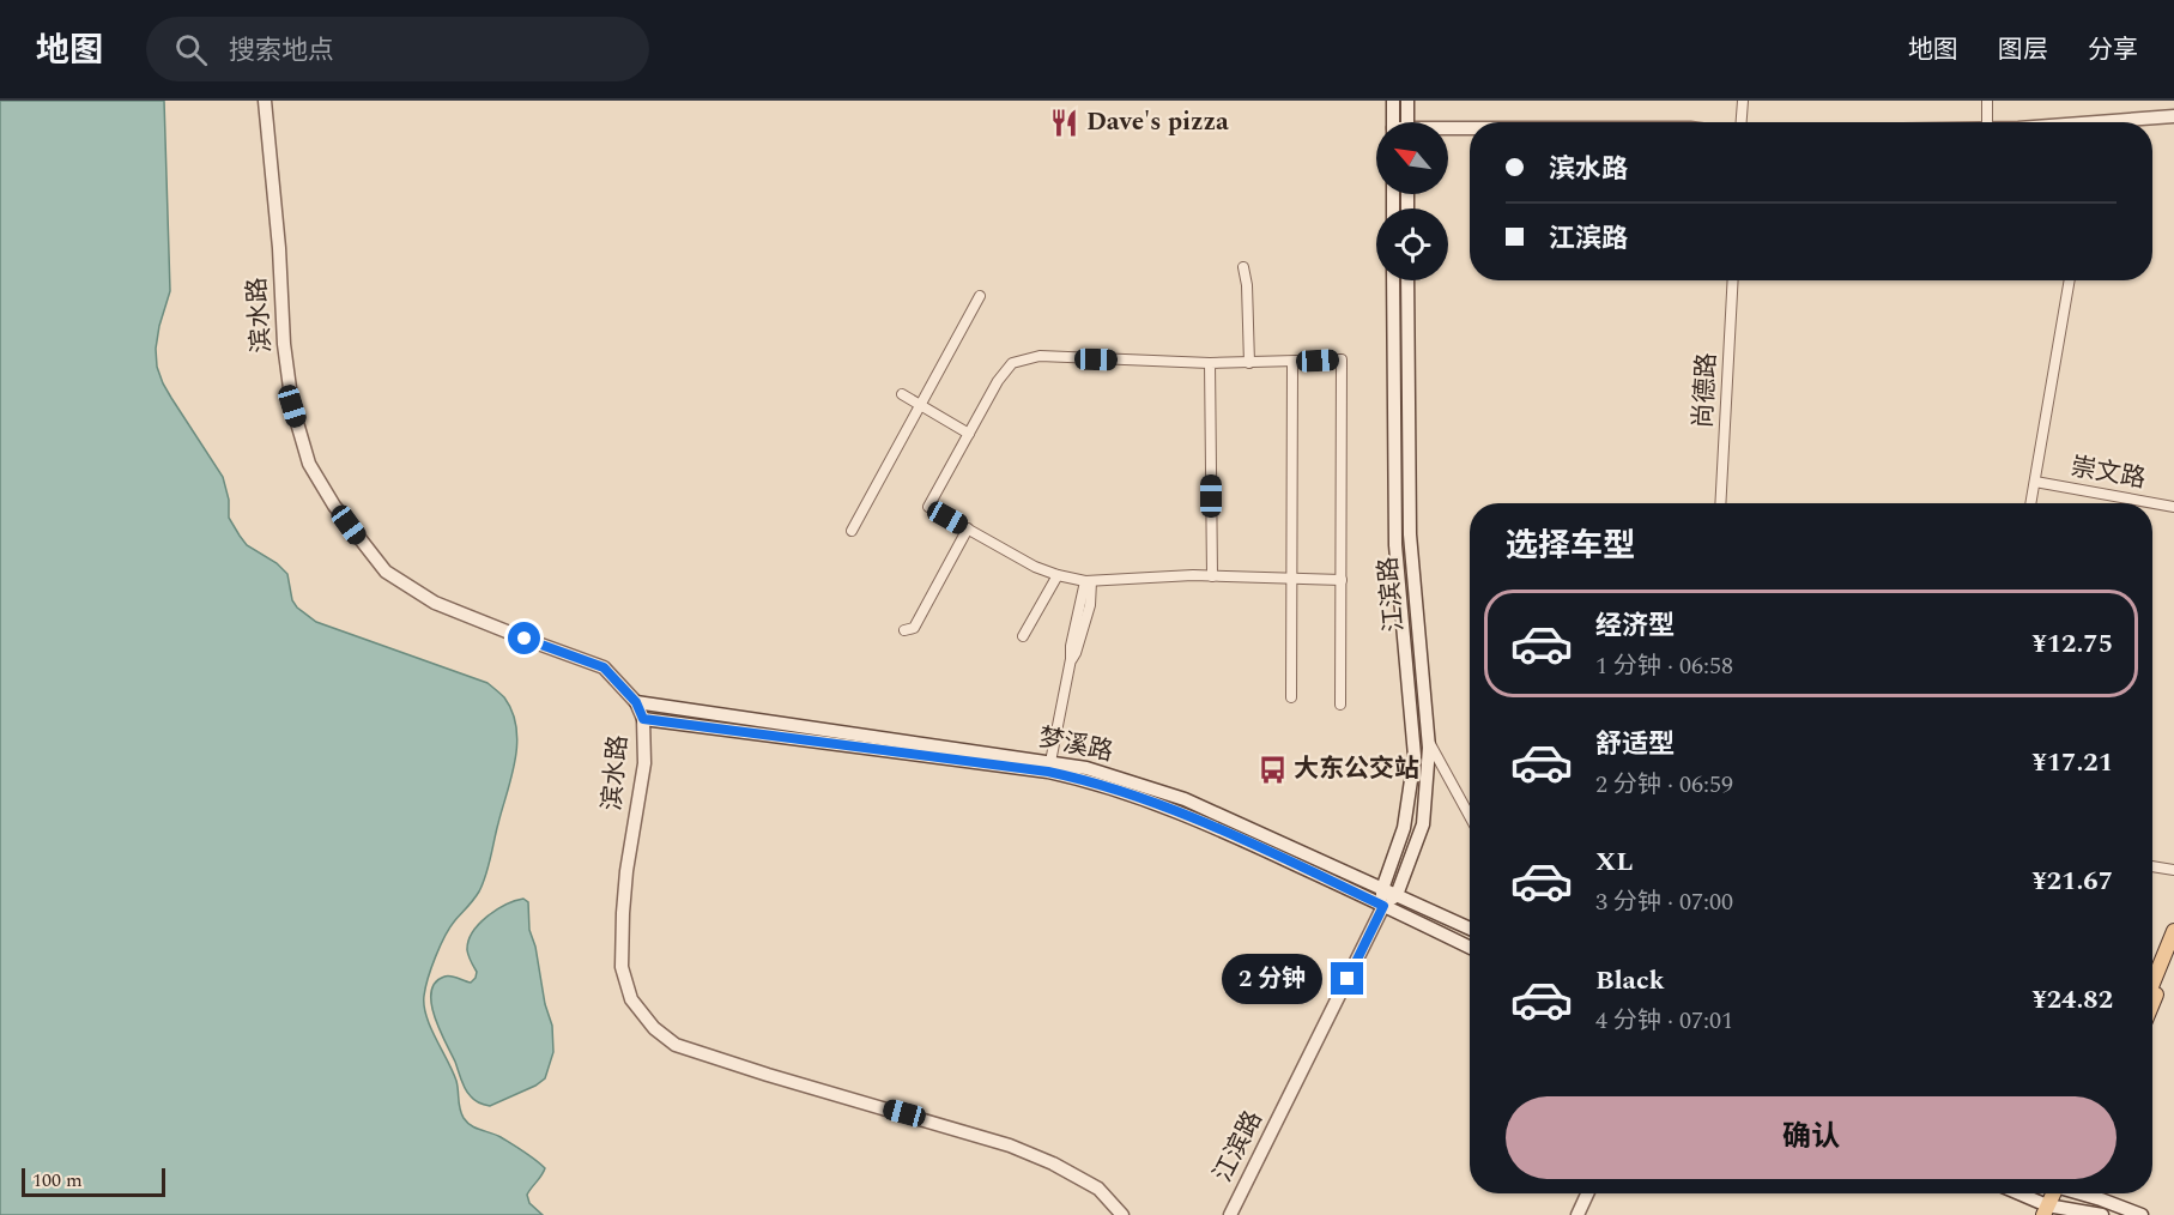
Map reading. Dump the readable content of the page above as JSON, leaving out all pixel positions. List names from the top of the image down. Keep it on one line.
{"streets":{"main road":["滨水路","江滨路","梦溪路"],"street":["尚德路","崇文路"]},"crossings":[["滨水路","梦溪路"],["江滨路","梦溪路"]],"places":{"restaurant":["Dave's pizza"],"bus stop":["大东公交站"]},"scale_bar":"100 m","north":"top left","page":{"header":"地图","search":"搜索地点","nav":["地图","图层","分享"],"banner":["滨水路","江滨路"],"heading":"选择车型","list":[{"name":"经济型","note":"1 分钟 · 06:58","value":"¥12.75"},{"name":"舒适型","note":"2 分钟 · 06:59","value":"¥17.21"},{"name":"XL","note":"3 分钟 · 07:00","value":"¥21.67"},{"name":"Black","note":"4 分钟 · 07:01","value":"¥24.82"}],"bubble":"2 分钟","buttons":"确认","scale":"100 m"}}
